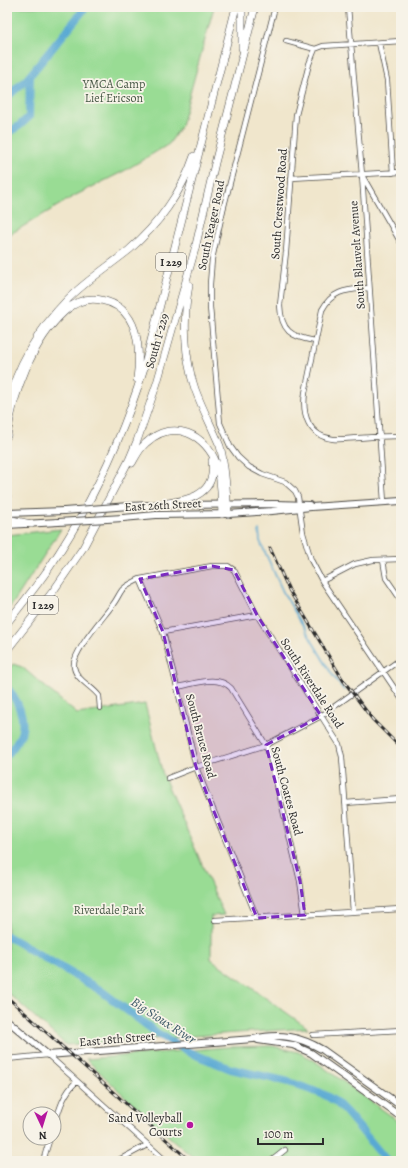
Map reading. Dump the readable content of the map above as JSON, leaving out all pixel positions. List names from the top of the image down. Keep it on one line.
{"streets":{"highway":["I 229","South I-229"],"main road":["East 26th Street","East 18th Street"],"street":["South Crestwood Road","South Yeager Road","South Blauvelt Avenue","South Riverdale Road","South Bruce Road","South Coates Road"]},"crossings":[["South Yeager Road","East 26th Street"],["South Blauvelt Avenue","East 26th Street"],["South Riverdale Road","South Bruce Road"],["South Bruce Road","South Coates Road"]],"water":["Big Sioux River"],"parks":["YMCA Camp Lief Ericson","Riverdale Park"],"places":["Sand Volleyball Courts"],"scale_bar":"100 m","north":"bottom"}
